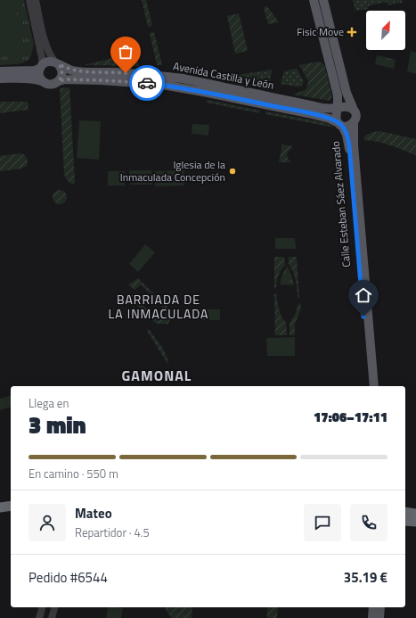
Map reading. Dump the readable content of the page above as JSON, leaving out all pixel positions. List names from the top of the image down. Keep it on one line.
{"streets":{"main road":["Avenida Castilla y León","Calle Esteban Sáez Alvarado"]},"crossings":[["Avenida Castilla y León","Calle Esteban Sáez Alvarado"]],"districts":["BARRIADA DE LA INMACULADA","GAMONAL"],"places":{"health":["Fisic Move"],"other":["Iglesia de la Inmaculada Concepción"]},"north":"top right","page":{"heading":["3 min","Llega en","17:06–17:11"],"panel":["Mateo","Repartidor · 4.5","Pedido #6544","35.19 €"],"bar":"En camino · 550 m"}}
